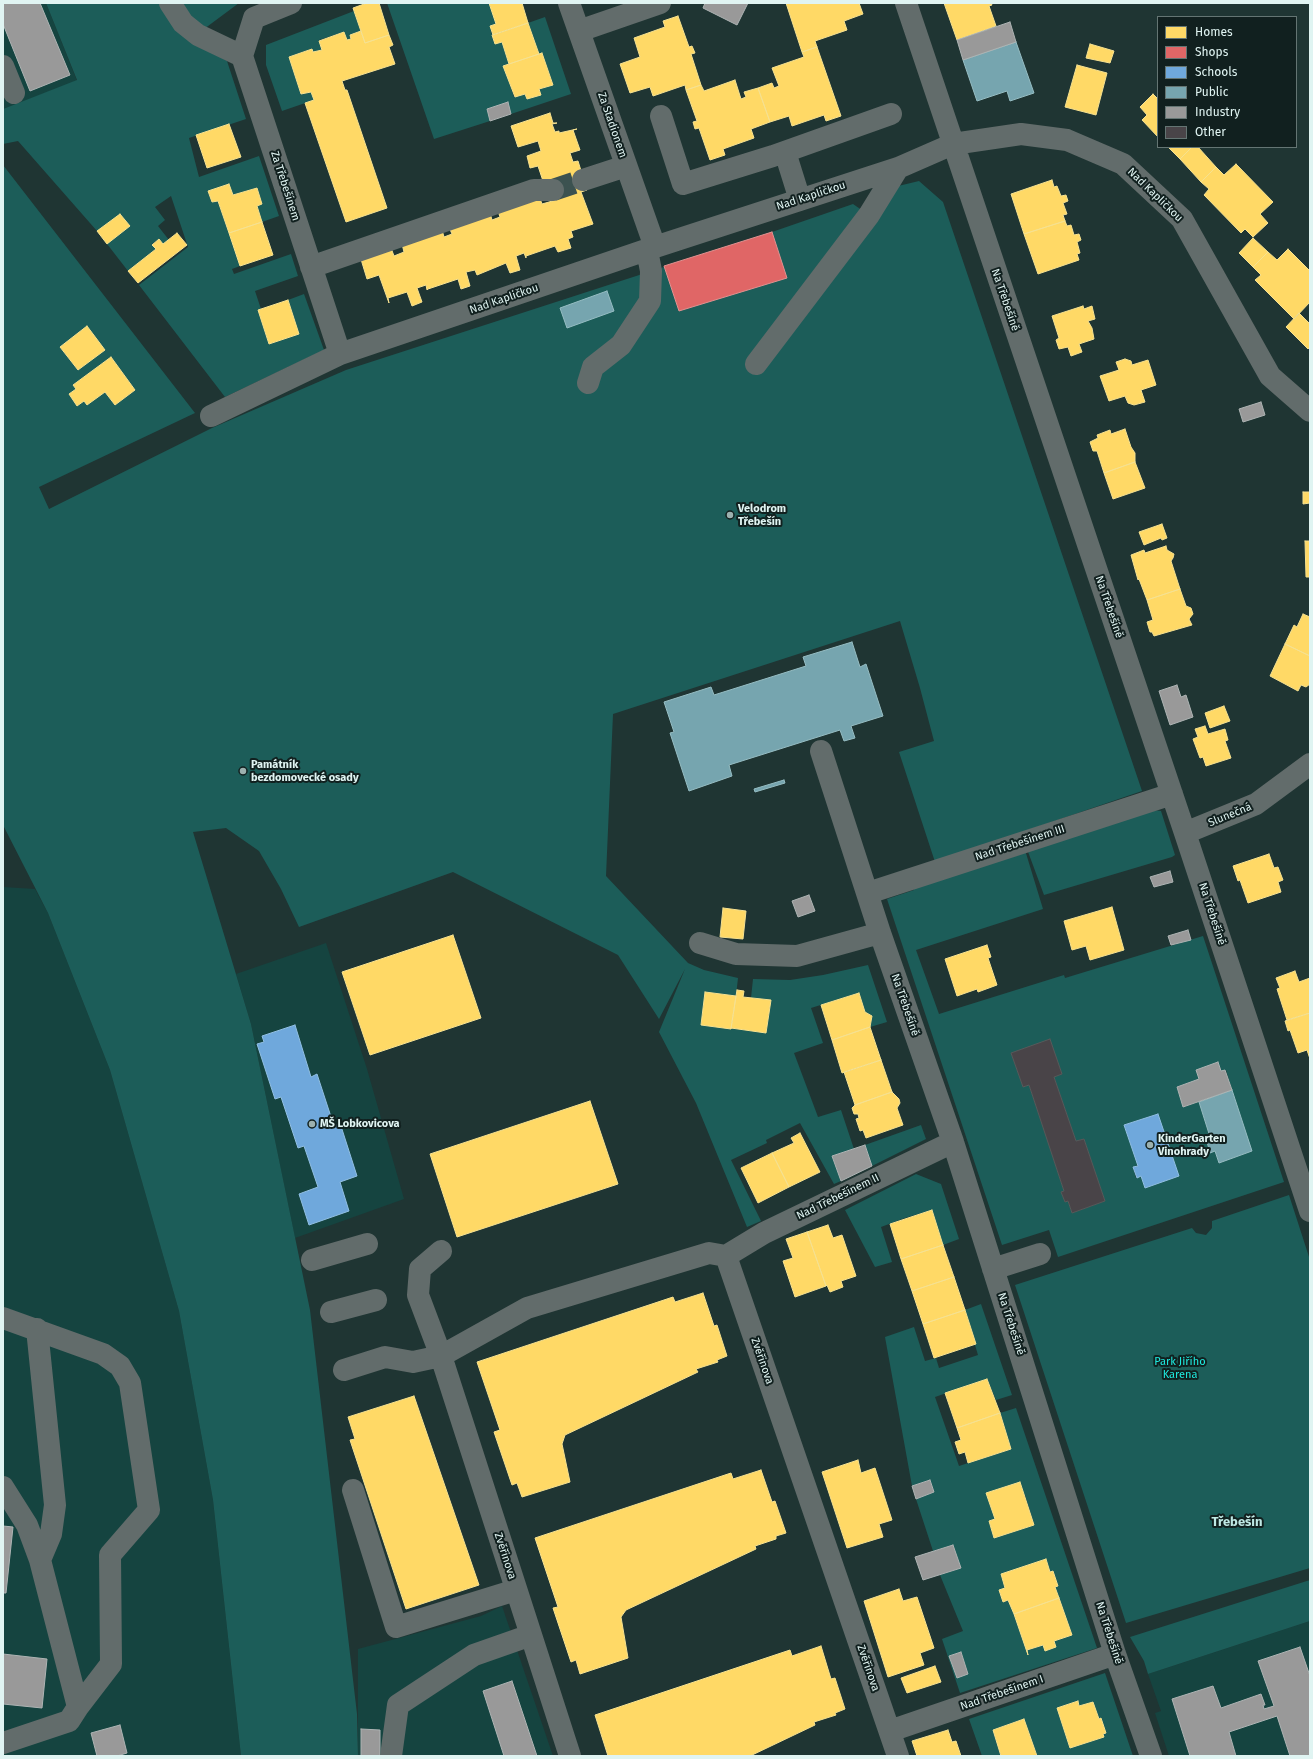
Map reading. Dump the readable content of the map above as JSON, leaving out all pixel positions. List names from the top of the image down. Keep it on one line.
{"streets":{"street":["Za Stadionem","Za Třebešínem","Nad Kapličkou","Na Třebešíně","Slunečná","Nad Třebešínem III","Nad Třebešínem II","Zvěřinova","Nad Třebešínem I"]},"crossings":[["Za Stadionem","Nad Kapličkou"],["Za Třebešínem","Nad Kapličkou"],["Nad Kapličkou","Na Třebešíně"],["Na Třebešíně","Slunečná"],["Na Třebešíně","Nad Třebešínem III"],["Na Třebešíně","Nad Třebešínem II"],["Na Třebešíně","Nad Třebešínem I"],["Nad Třebešínem II","Zvěřinova"],["Zvěřinova","Nad Třebešínem I"]],"districts":["Třebešín"],"parks":["Park Jiřího Karena"],"places":["Velodrom Třebešín","Památník bezdomovecké osady","MŠ Lobkovicova","KinderGarten Vinohrady"],"legend":["Homes","Shops","Schools","Public","Industry","Other"]}
